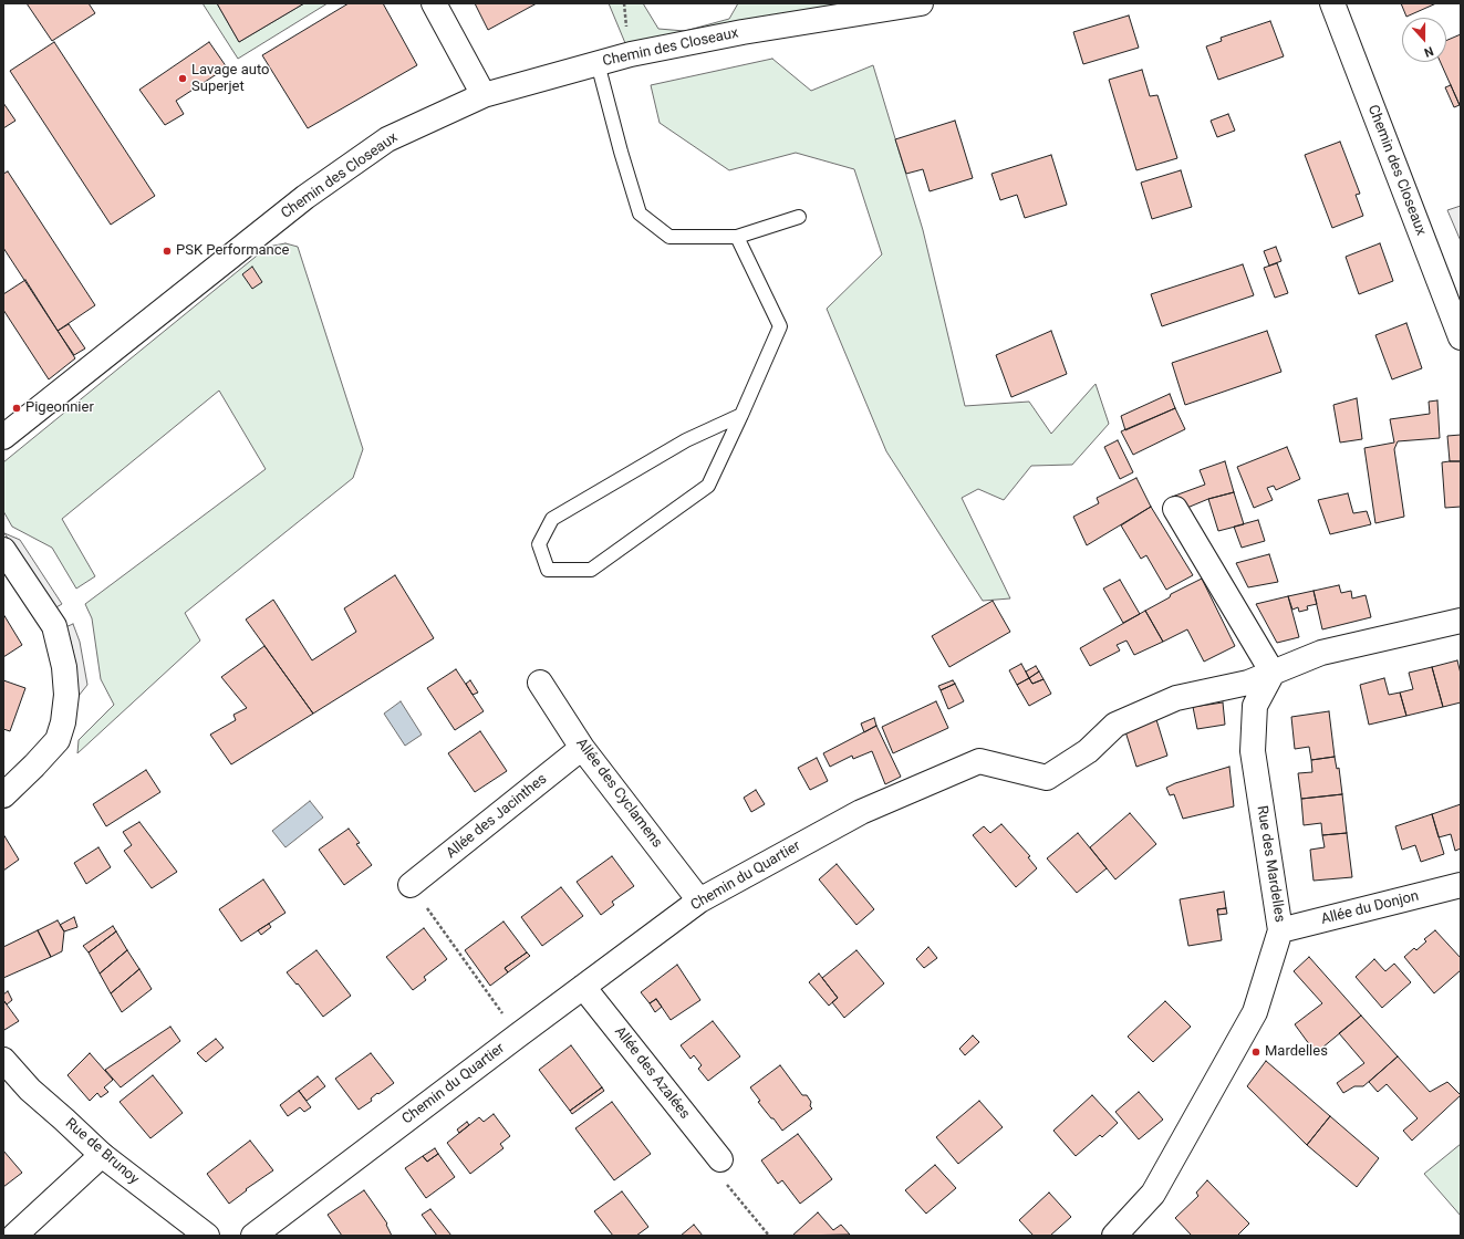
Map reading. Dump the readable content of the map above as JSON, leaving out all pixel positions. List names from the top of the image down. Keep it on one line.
{"streets":{"street":["Chemin des Closeaux","Allée des Cyclamens","Allée des Jacinthes","Rue des Mardelles","Chemin du Quartier","Allée du Donjon","Allée des Azalées","Rue de Brunoy"]},"crossings":[["Allée des Cyclamens","Allée des Jacinthes"],["Allée des Cyclamens","Chemin du Quartier"],["Rue des Mardelles","Chemin du Quartier"],["Rue des Mardelles","Allée du Donjon"],["Chemin du Quartier","Allée des Azalées"]],"places":["Lavage auto Superjet","PSK Performance","Pigeonnier","Mardelles"],"north":"bottom"}
